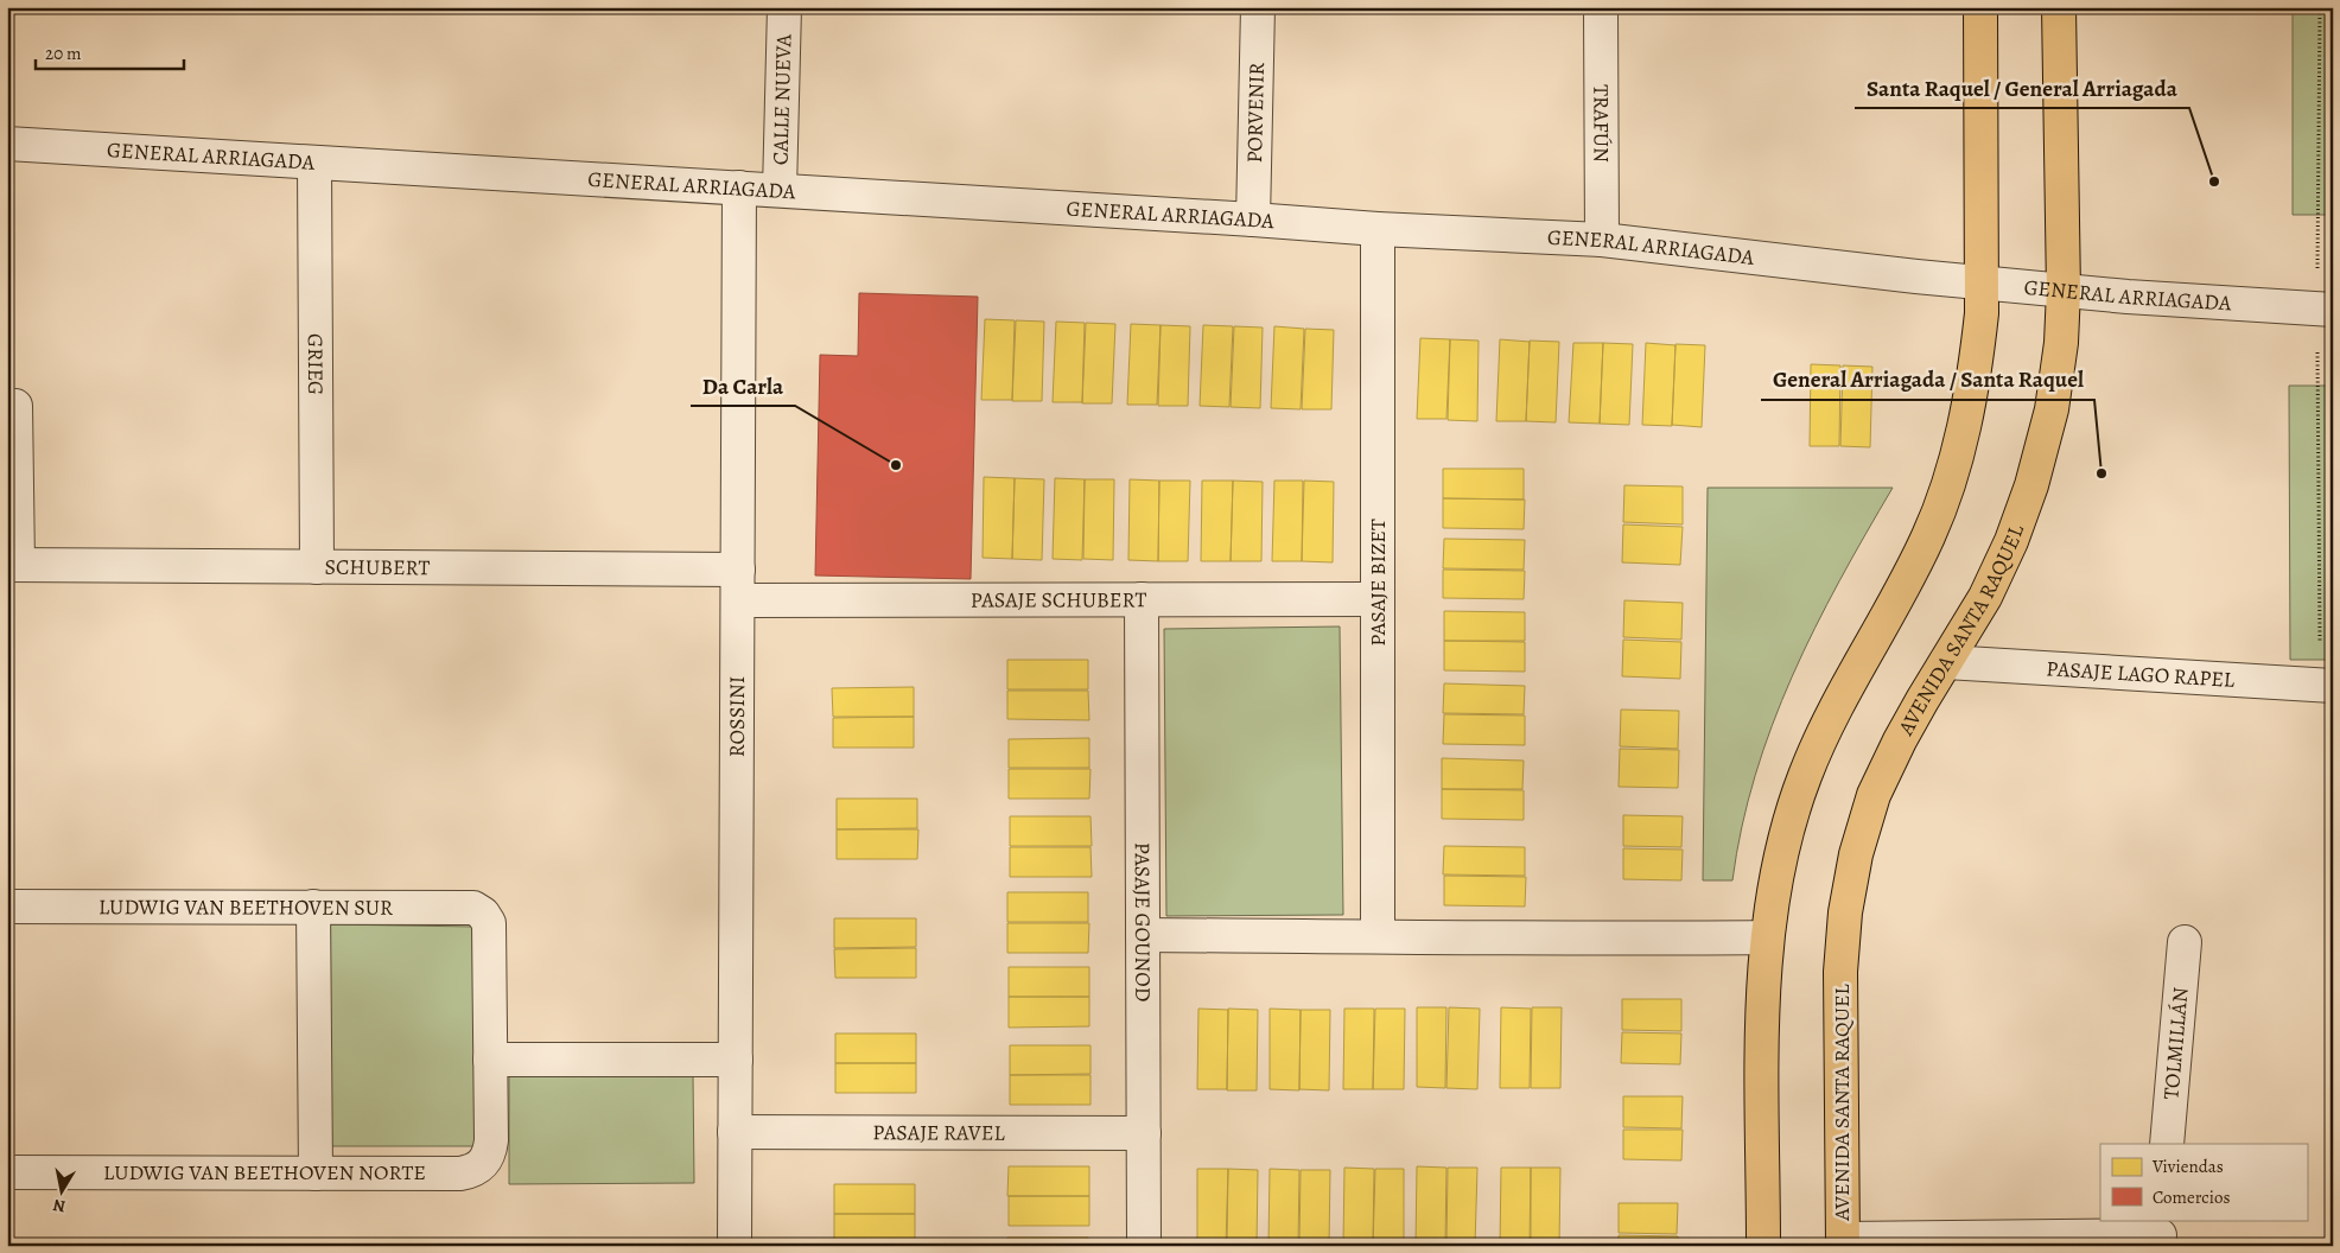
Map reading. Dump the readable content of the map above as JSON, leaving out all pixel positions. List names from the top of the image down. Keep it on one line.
{"streets":{"main road":["AVENIDA SANTA RAQUEL"],"street":["CALLE NUEVA","PORVENIR","TRAFÚN","GENERAL ARRIAGADA","GRIEG","SCHUBERT","PASAJE BIZET","PASAJE SCHUBERT","PASAJE LAGO RAPEL","ROSSINI","LUDWIG VAN BEETHOVEN SUR","PASAJE GOUNOD","TOLMILLÁN","PASAJE RAVEL","LUDWIG VAN BEETHOVEN NORTE"]},"crossings":[["CALLE NUEVA","GENERAL ARRIAGADA"],["PORVENIR","GENERAL ARRIAGADA"],["TRAFÚN","GENERAL ARRIAGADA"],["GENERAL ARRIAGADA","GRIEG"],["GENERAL ARRIAGADA","PASAJE BIZET"],["GENERAL ARRIAGADA","AVENIDA SANTA RAQUEL"],["GENERAL ARRIAGADA","ROSSINI"],["GRIEG","SCHUBERT"],["SCHUBERT","PASAJE SCHUBERT"],["SCHUBERT","ROSSINI"],["PASAJE BIZET","PASAJE SCHUBERT"],["PASAJE SCHUBERT","ROSSINI"],["PASAJE SCHUBERT","PASAJE GOUNOD"],["AVENIDA SANTA RAQUEL","PASAJE LAGO RAPEL"],["ROSSINI","PASAJE RAVEL"],["LUDWIG VAN BEETHOVEN SUR","LUDWIG VAN BEETHOVEN NORTE"],["PASAJE GOUNOD","PASAJE RAVEL"]],"places":["Santa Raquel / General Arriagada","Da Carla","General Arriagada / Santa Raquel"],"legend":["Viviendas","Comercios"],"scale_bar":"20 m","north":"bottom"}
